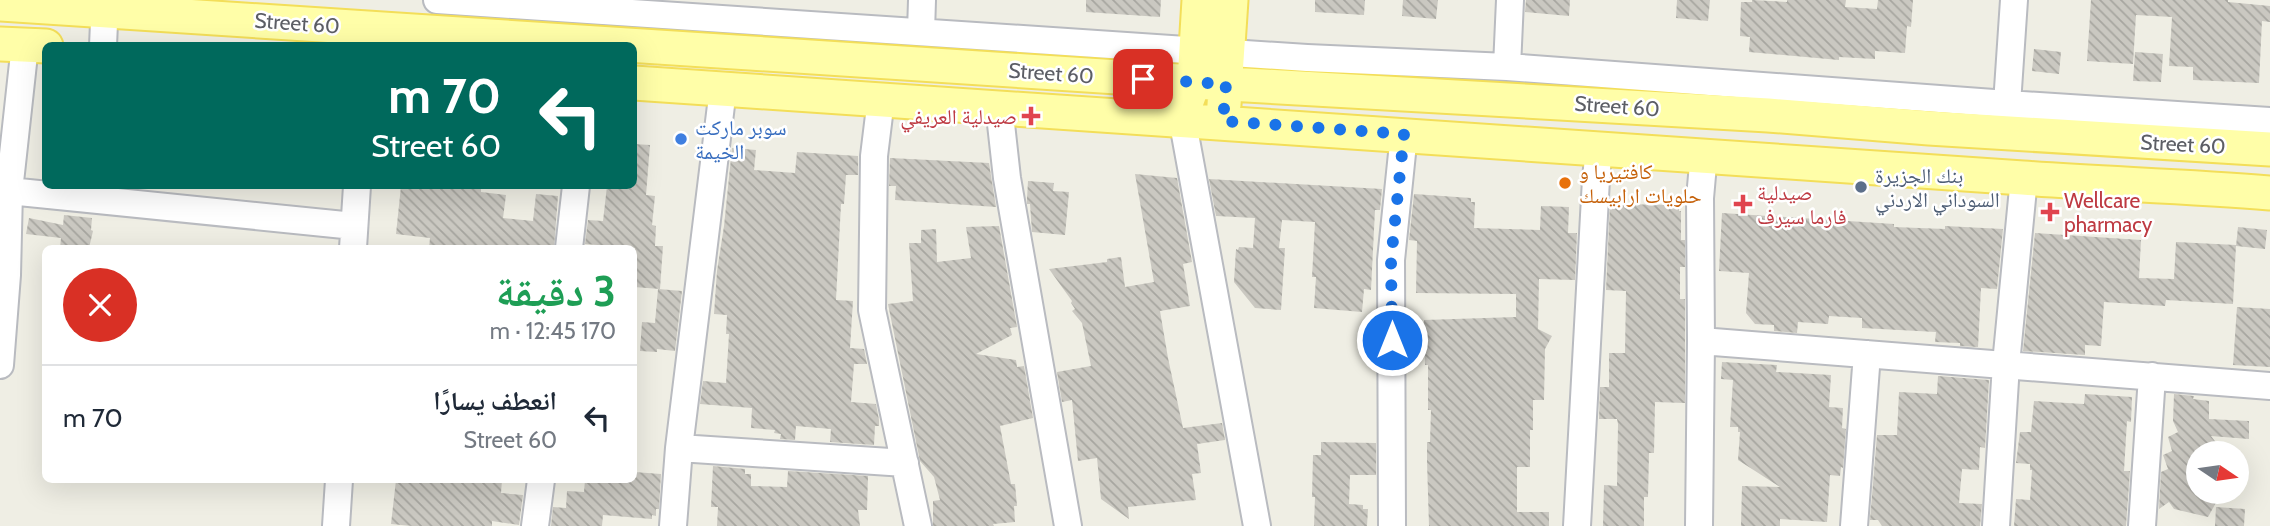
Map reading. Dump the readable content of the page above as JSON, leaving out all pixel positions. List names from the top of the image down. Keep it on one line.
{"streets":{"main road":["Street 60"]},"places":{"health":["صيدلية العريفي","صيدلية فارما سيرف","Wellcare pharmacy"],"other":["سوبر ماركت الخيمة","كافتيريا و حلويات ارابيسك","بنك الجزيرة السوداني الاردني"]},"north":"right","page":{"turn":["70 m","Street 60"],"heading":["3 دقيقة","170 m · 12:45"],"list":[{"name":"انعطف يسارًا","note":"Street 60","value":"70 m"}]}}
